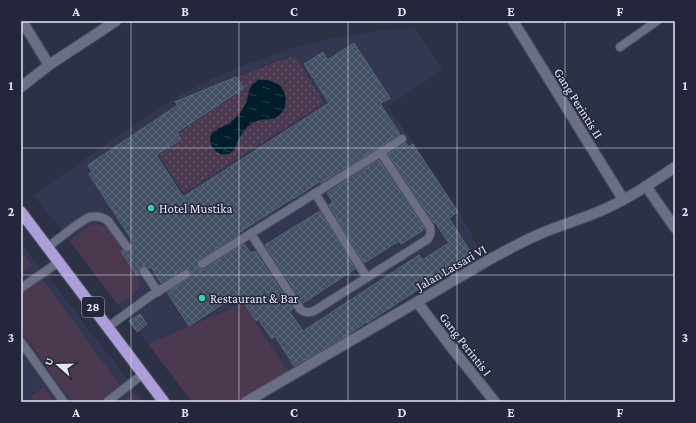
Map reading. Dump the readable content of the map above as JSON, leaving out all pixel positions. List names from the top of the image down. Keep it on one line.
{"streets":{"highway":["28"],"street":["Gang Perintis II","Jalan Latsari VI","Gang Perintis I"]},"crossings":[["Gang Perintis II","Jalan Latsari VI"],["Jalan Latsari VI","Gang Perintis I"]],"places":["Hotel Mustika","Restaurant & Bar"],"north":"left","grid":{"columns":["A","B","C","D","E","F"],"rows":["1","2","3"]}}
